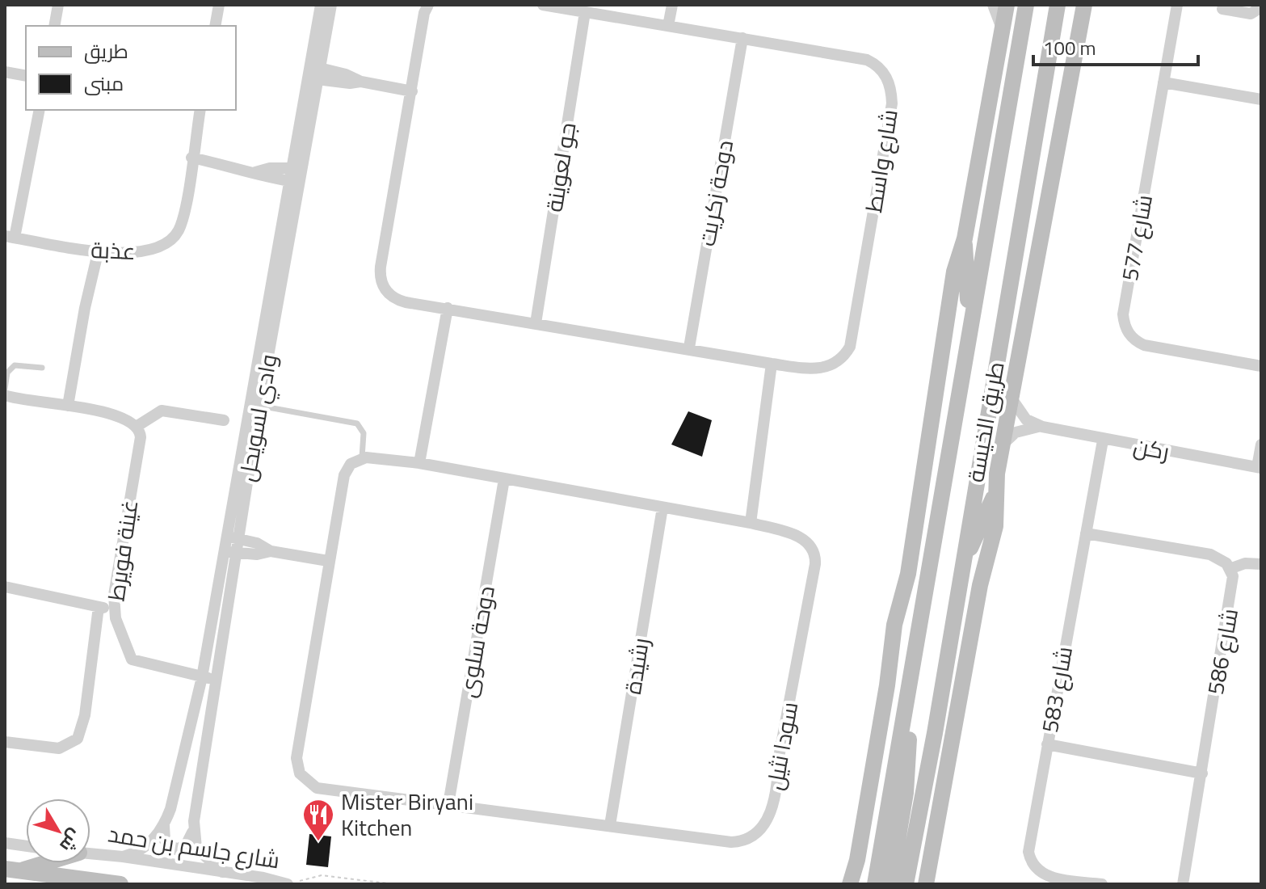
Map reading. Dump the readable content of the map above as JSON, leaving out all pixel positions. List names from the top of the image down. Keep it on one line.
{"streets":{"main road":["طريق الخيسة"],"street":["شارع واسط","جو لعوينة","دوحة زكريت","شارع 577","عذبة","وادي لسويحل","ركن","غينة فويرط","دوحة سلوى","شارع 586","رشيدة","شارع 583","سودا نثيل","شارع جاسم بن حمد"]},"crossings":[["شارع واسط","جو لعوينة"],["شارع واسط","دوحة زكريت"],["وادي لسويحل","غينة فويرط"],["وادي لسويحل","شارع جاسم بن حمد"],["طريق الخيسة","ركن"],["ركن","شارع 583"],["دوحة سلوى","سودا نثيل"],["رشيدة","سودا نثيل"]],"places":{"restaurant":["Mister Biryani Kitchen"]},"legend":["طريق","مبنى"],"scale_bar":"100 m","north":"bottom right"}
